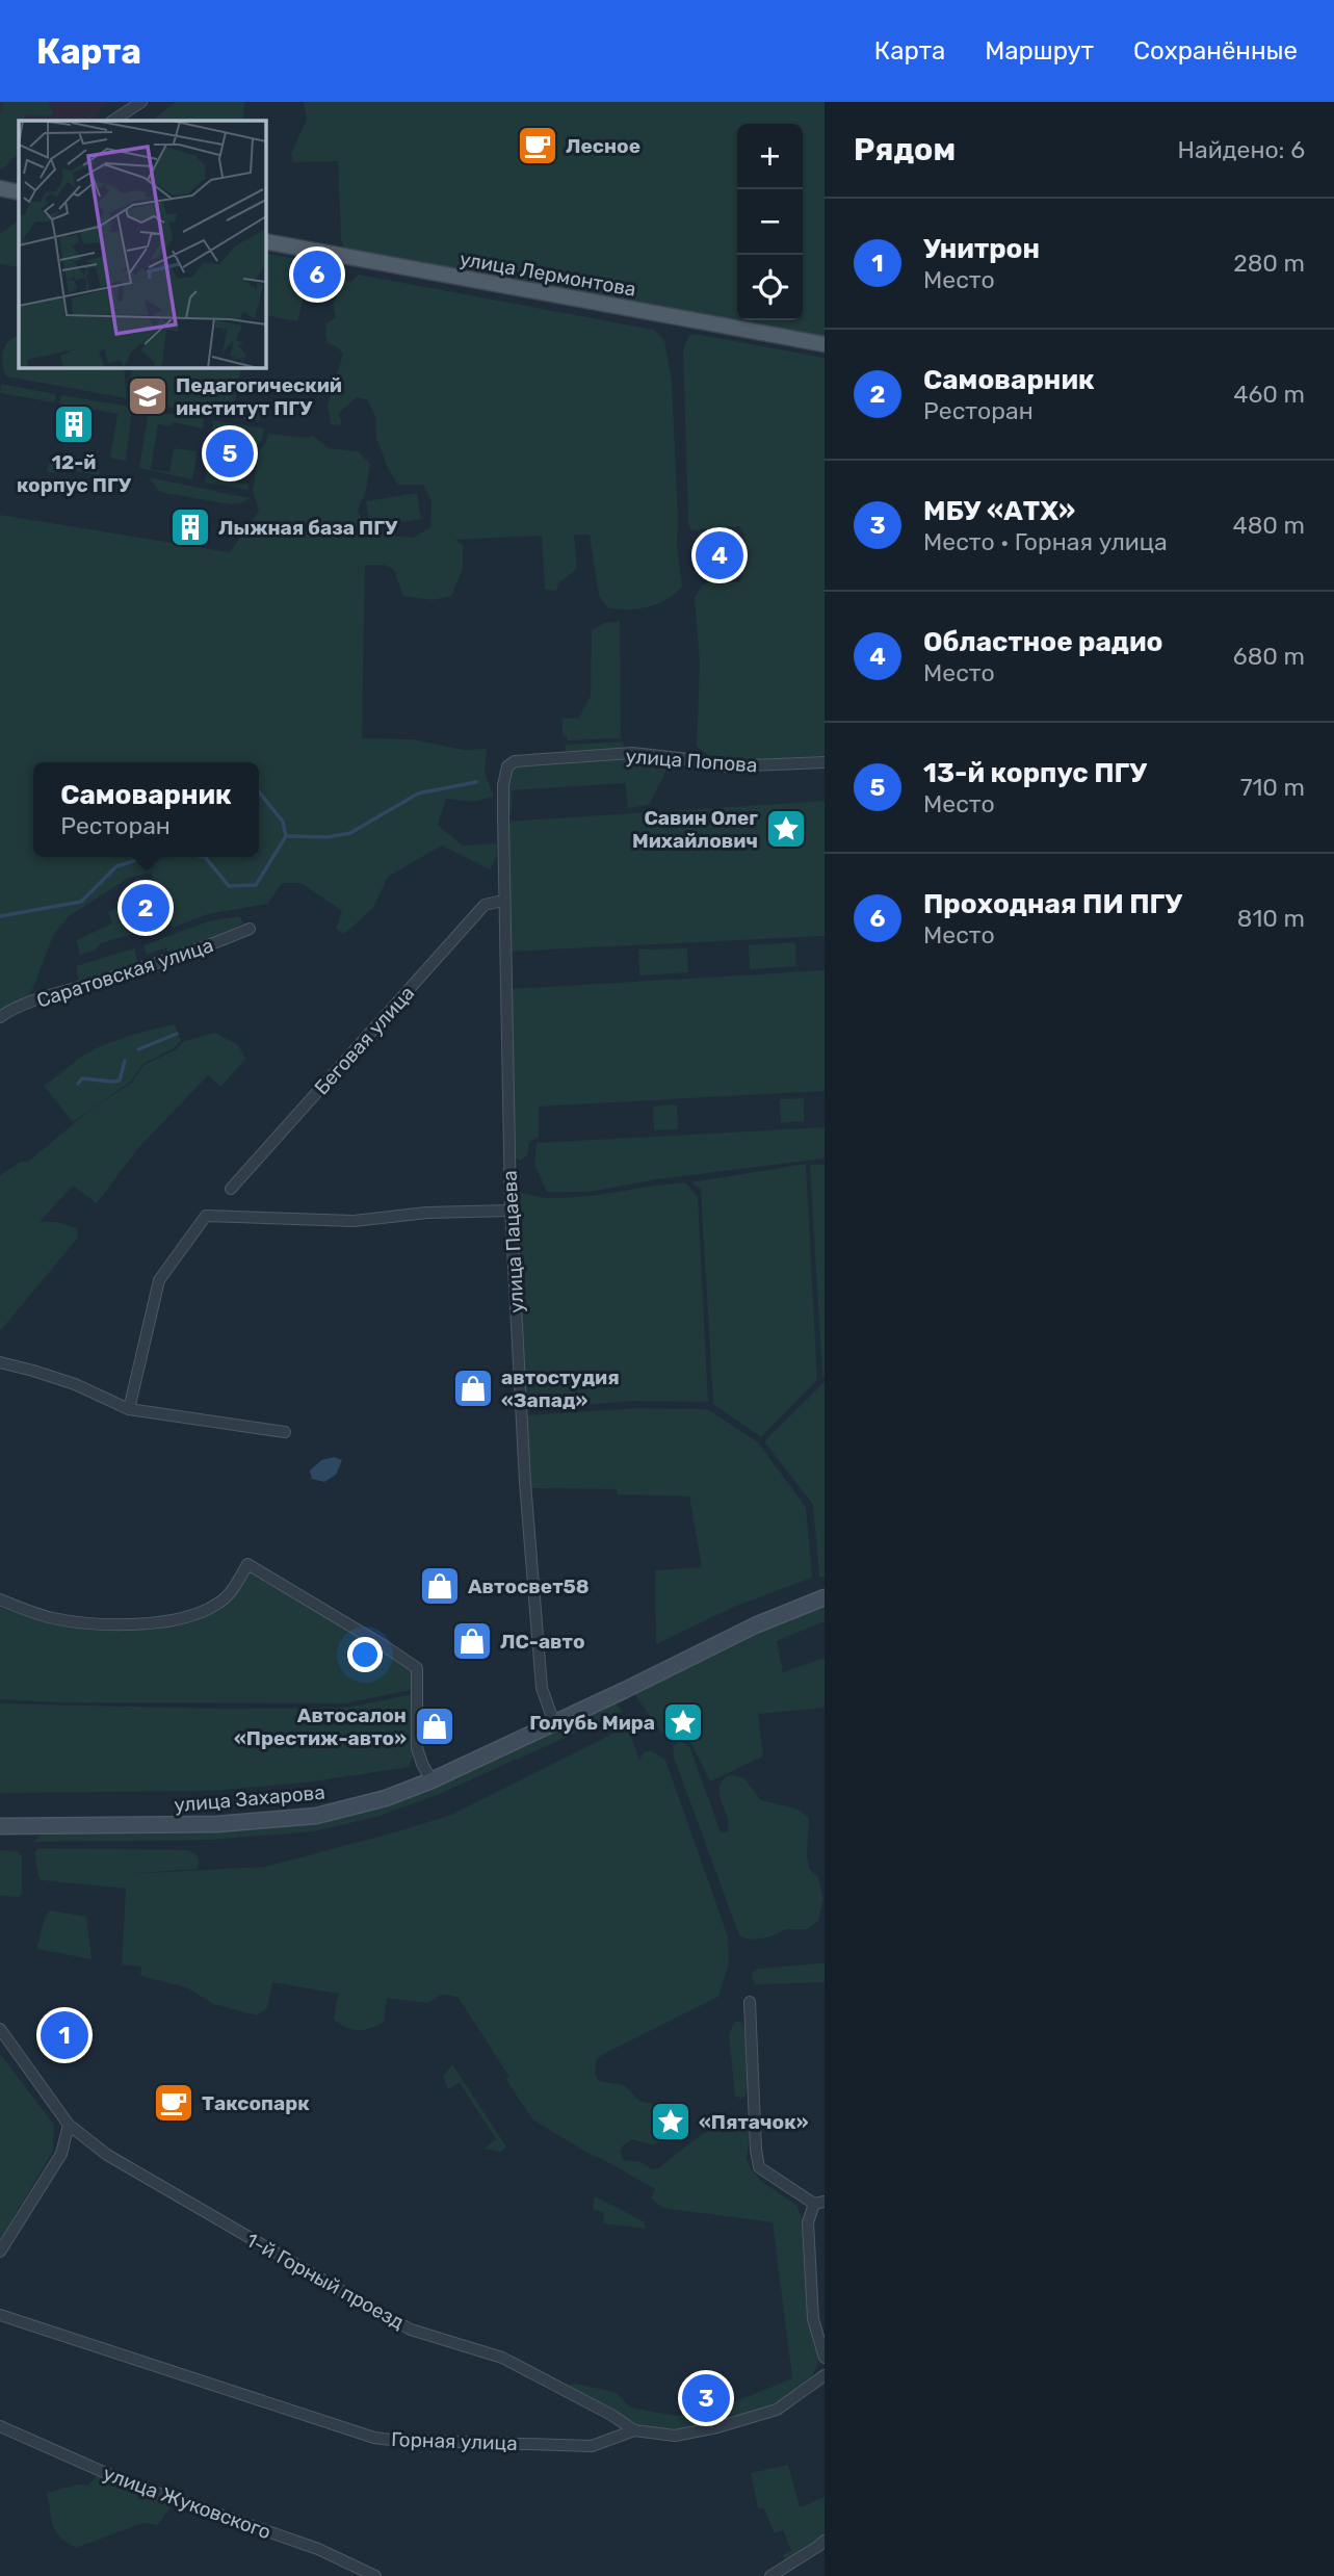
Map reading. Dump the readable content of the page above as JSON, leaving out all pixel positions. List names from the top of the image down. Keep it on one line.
{"streets":{"main road":["улица Лермонтова","улица Захарова"],"street":["улица Попова","Саратовская улица","Беговая улица","улица Пацаева","1-й Горный проезд","Горная улица","улица Жуковского"]},"crossings":[["улица Попова","улица Пацаева"],["Беговая улица","улица Пацаева"],["улица Пацаева","улица Захарова"],["1-й Горный проезд","Горная улица"]],"places":{"cafe":["Лесное","Таксопарк"],"school or university":["Педагогический институт ПГУ"],"building":["12-й корпус ПГУ","Лыжная база ПГУ"],"place":["Савин Олег Михайлович","Голубь Мира","«Пятачок»"],"shop":["автостудия «Запад»","Автосвет58","ЛС-авто","Автосалон «Престиж-авто»"]},"page":{"header":"Карта","nav":["Карта","Маршрут","Сохранённые"],"heading":["Рядом","Найдено: 6"],"map_buttons":["+","−"],"list":[{"mark":"1","name":"Унитрон","note":"Место","value":"280 m"},{"mark":"2","name":"Самоварник","note":"Ресторан","value":"460 m"},{"mark":"3","name":"МБУ «АТХ»","note":"Место · Горная улица","value":"480 m"},{"mark":"4","name":"Областное радио","note":"Место","value":"680 m"},{"mark":"5","name":"13-й корпус ПГУ","note":"Место","value":"710 m"},{"mark":"6","name":"Проходная ПИ ПГУ","note":"Место","value":"810 m"}],"pins":["6","5","4","2","1","3"],"popup":["Самоварник","Ресторан"]}}
